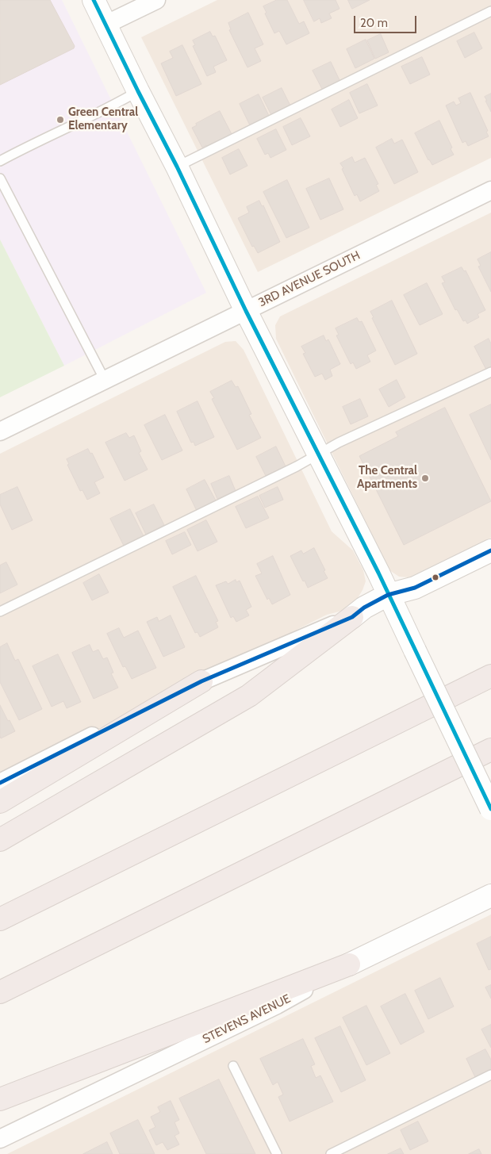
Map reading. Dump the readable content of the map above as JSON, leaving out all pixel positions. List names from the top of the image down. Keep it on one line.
{"streets":{"street":["3RD AVENUE SOUTH","STEVENS AVENUE"]},"places":["Green Central Elementary","The Central Apartments"],"scale_bar":"20 m"}
